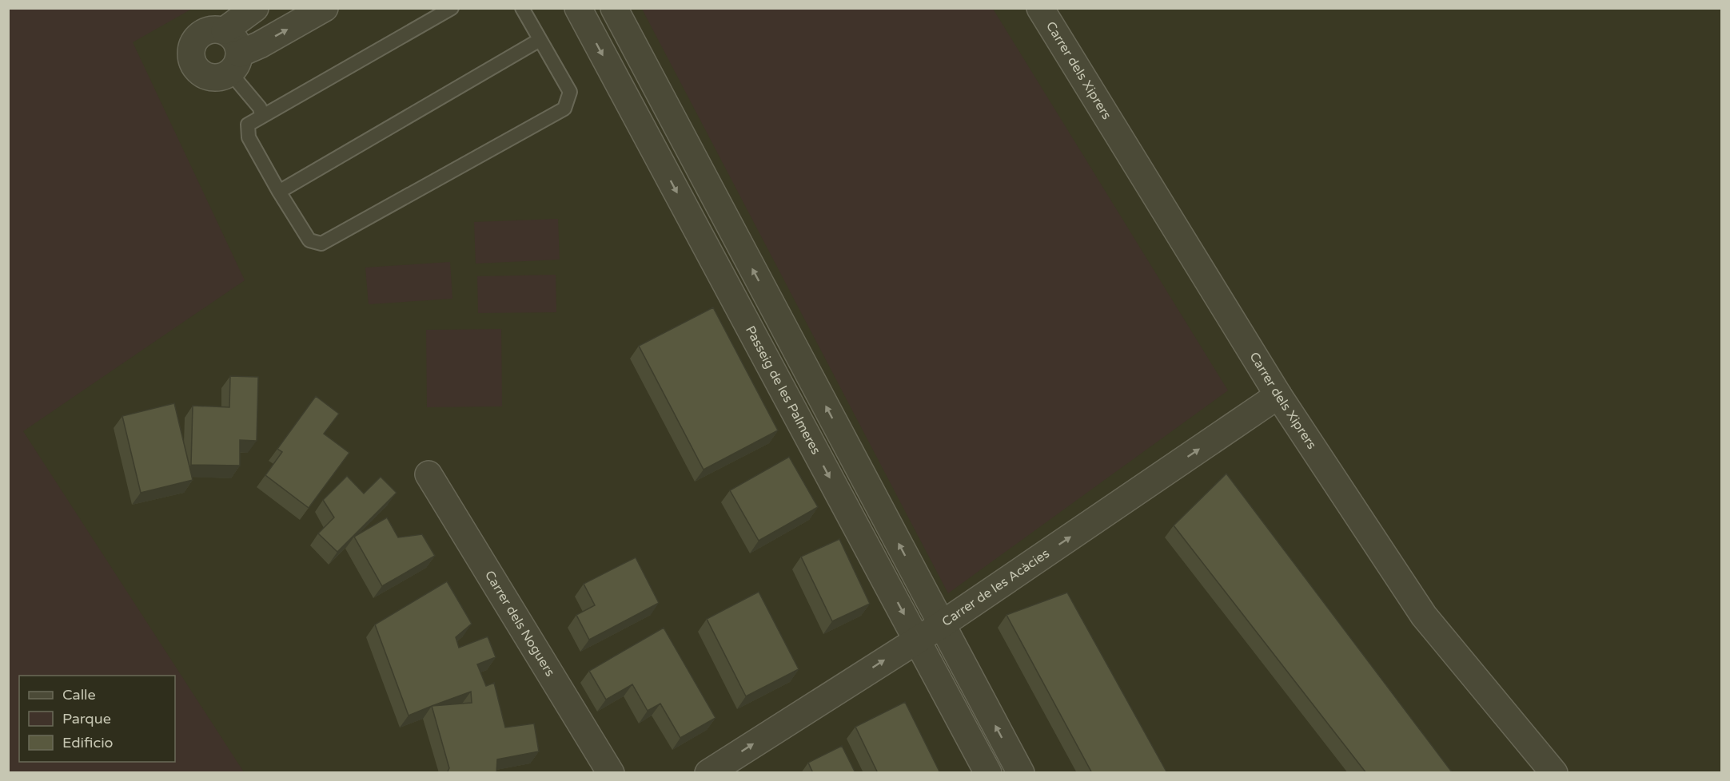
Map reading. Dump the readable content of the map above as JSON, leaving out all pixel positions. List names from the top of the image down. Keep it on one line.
{"streets":{"street":["Carrer dels Xiprers","Passeig de les Palmeres","Carrer de les Acàcies","Carrer dels Noguers"]},"crossings":[["Carrer dels Xiprers","Carrer de les Acàcies"],["Passeig de les Palmeres","Carrer de les Acàcies"]],"one_way":["Carrer de les Acàcies"],"legend":["Calle","Parque","Edificio"]}
